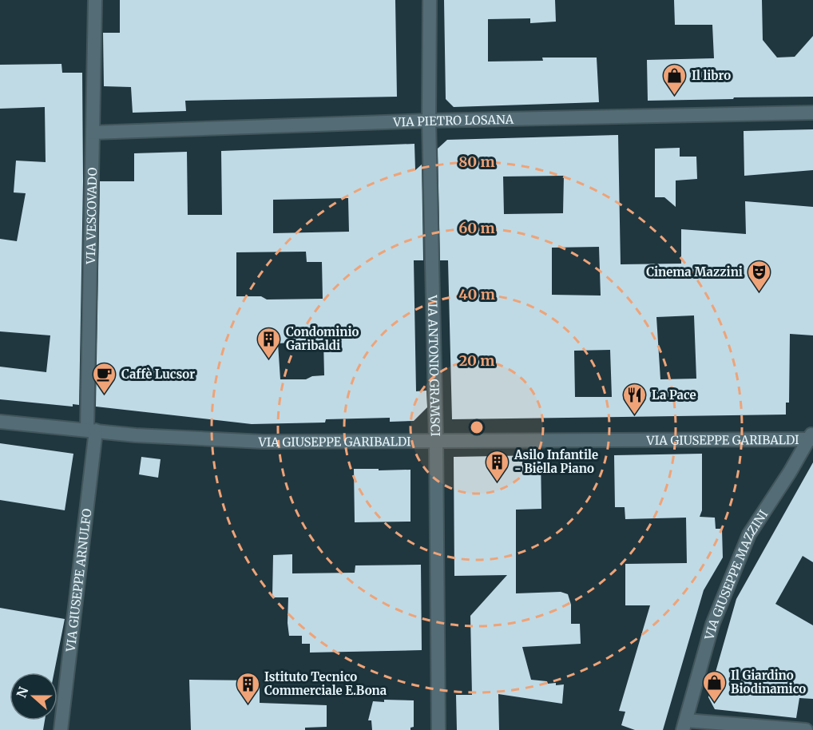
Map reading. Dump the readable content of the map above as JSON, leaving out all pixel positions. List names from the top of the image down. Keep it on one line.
{"streets":{"street":["VIA PIETRO LOSANA","VIA VESCOVADO","VIA ANTONIO GRAMSCI","VIA GIUSEPPE GARIBALDI","VIA GIUSEPPE MAZZINI","VIA GIUSEPPE ARNULFO"]},"crossings":[["VIA PIETRO LOSANA","VIA VESCOVADO"],["VIA PIETRO LOSANA","VIA ANTONIO GRAMSCI"],["VIA VESCOVADO","VIA GIUSEPPE GARIBALDI"],["VIA VESCOVADO","VIA GIUSEPPE ARNULFO"],["VIA ANTONIO GRAMSCI","VIA GIUSEPPE GARIBALDI"],["VIA GIUSEPPE GARIBALDI","VIA GIUSEPPE MAZZINI"],["VIA GIUSEPPE GARIBALDI","VIA GIUSEPPE ARNULFO"]],"places":{"shop":["Il libro","Il Giardino Biodinamico"],"theatre":["Cinema Mazzini"],"building":["Condominio Garibaldi","Asilo Infantile - Biella Piano","Istituto Tecnico Commerciale E.Bona"],"cafe":["Caffè Lucsor"],"restaurant":["La Pace"]},"north":"left","rings":["80 m","60 m","40 m","20 m"]}
